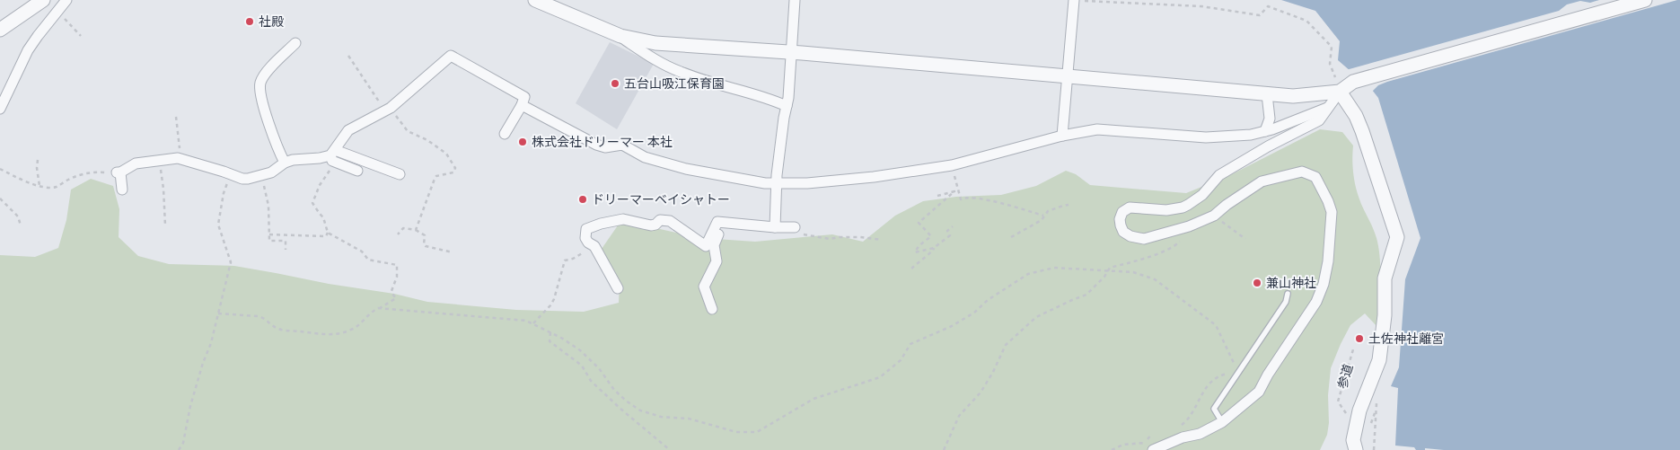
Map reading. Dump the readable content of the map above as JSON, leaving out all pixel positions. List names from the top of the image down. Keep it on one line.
{"streets":{"path":["参道"]},"places":["社殿","五台山吸江保育園","株式会社ドリーマー 本社","ドリーマーベイシャトー","兼山神社","土佐神社離宮"]}
